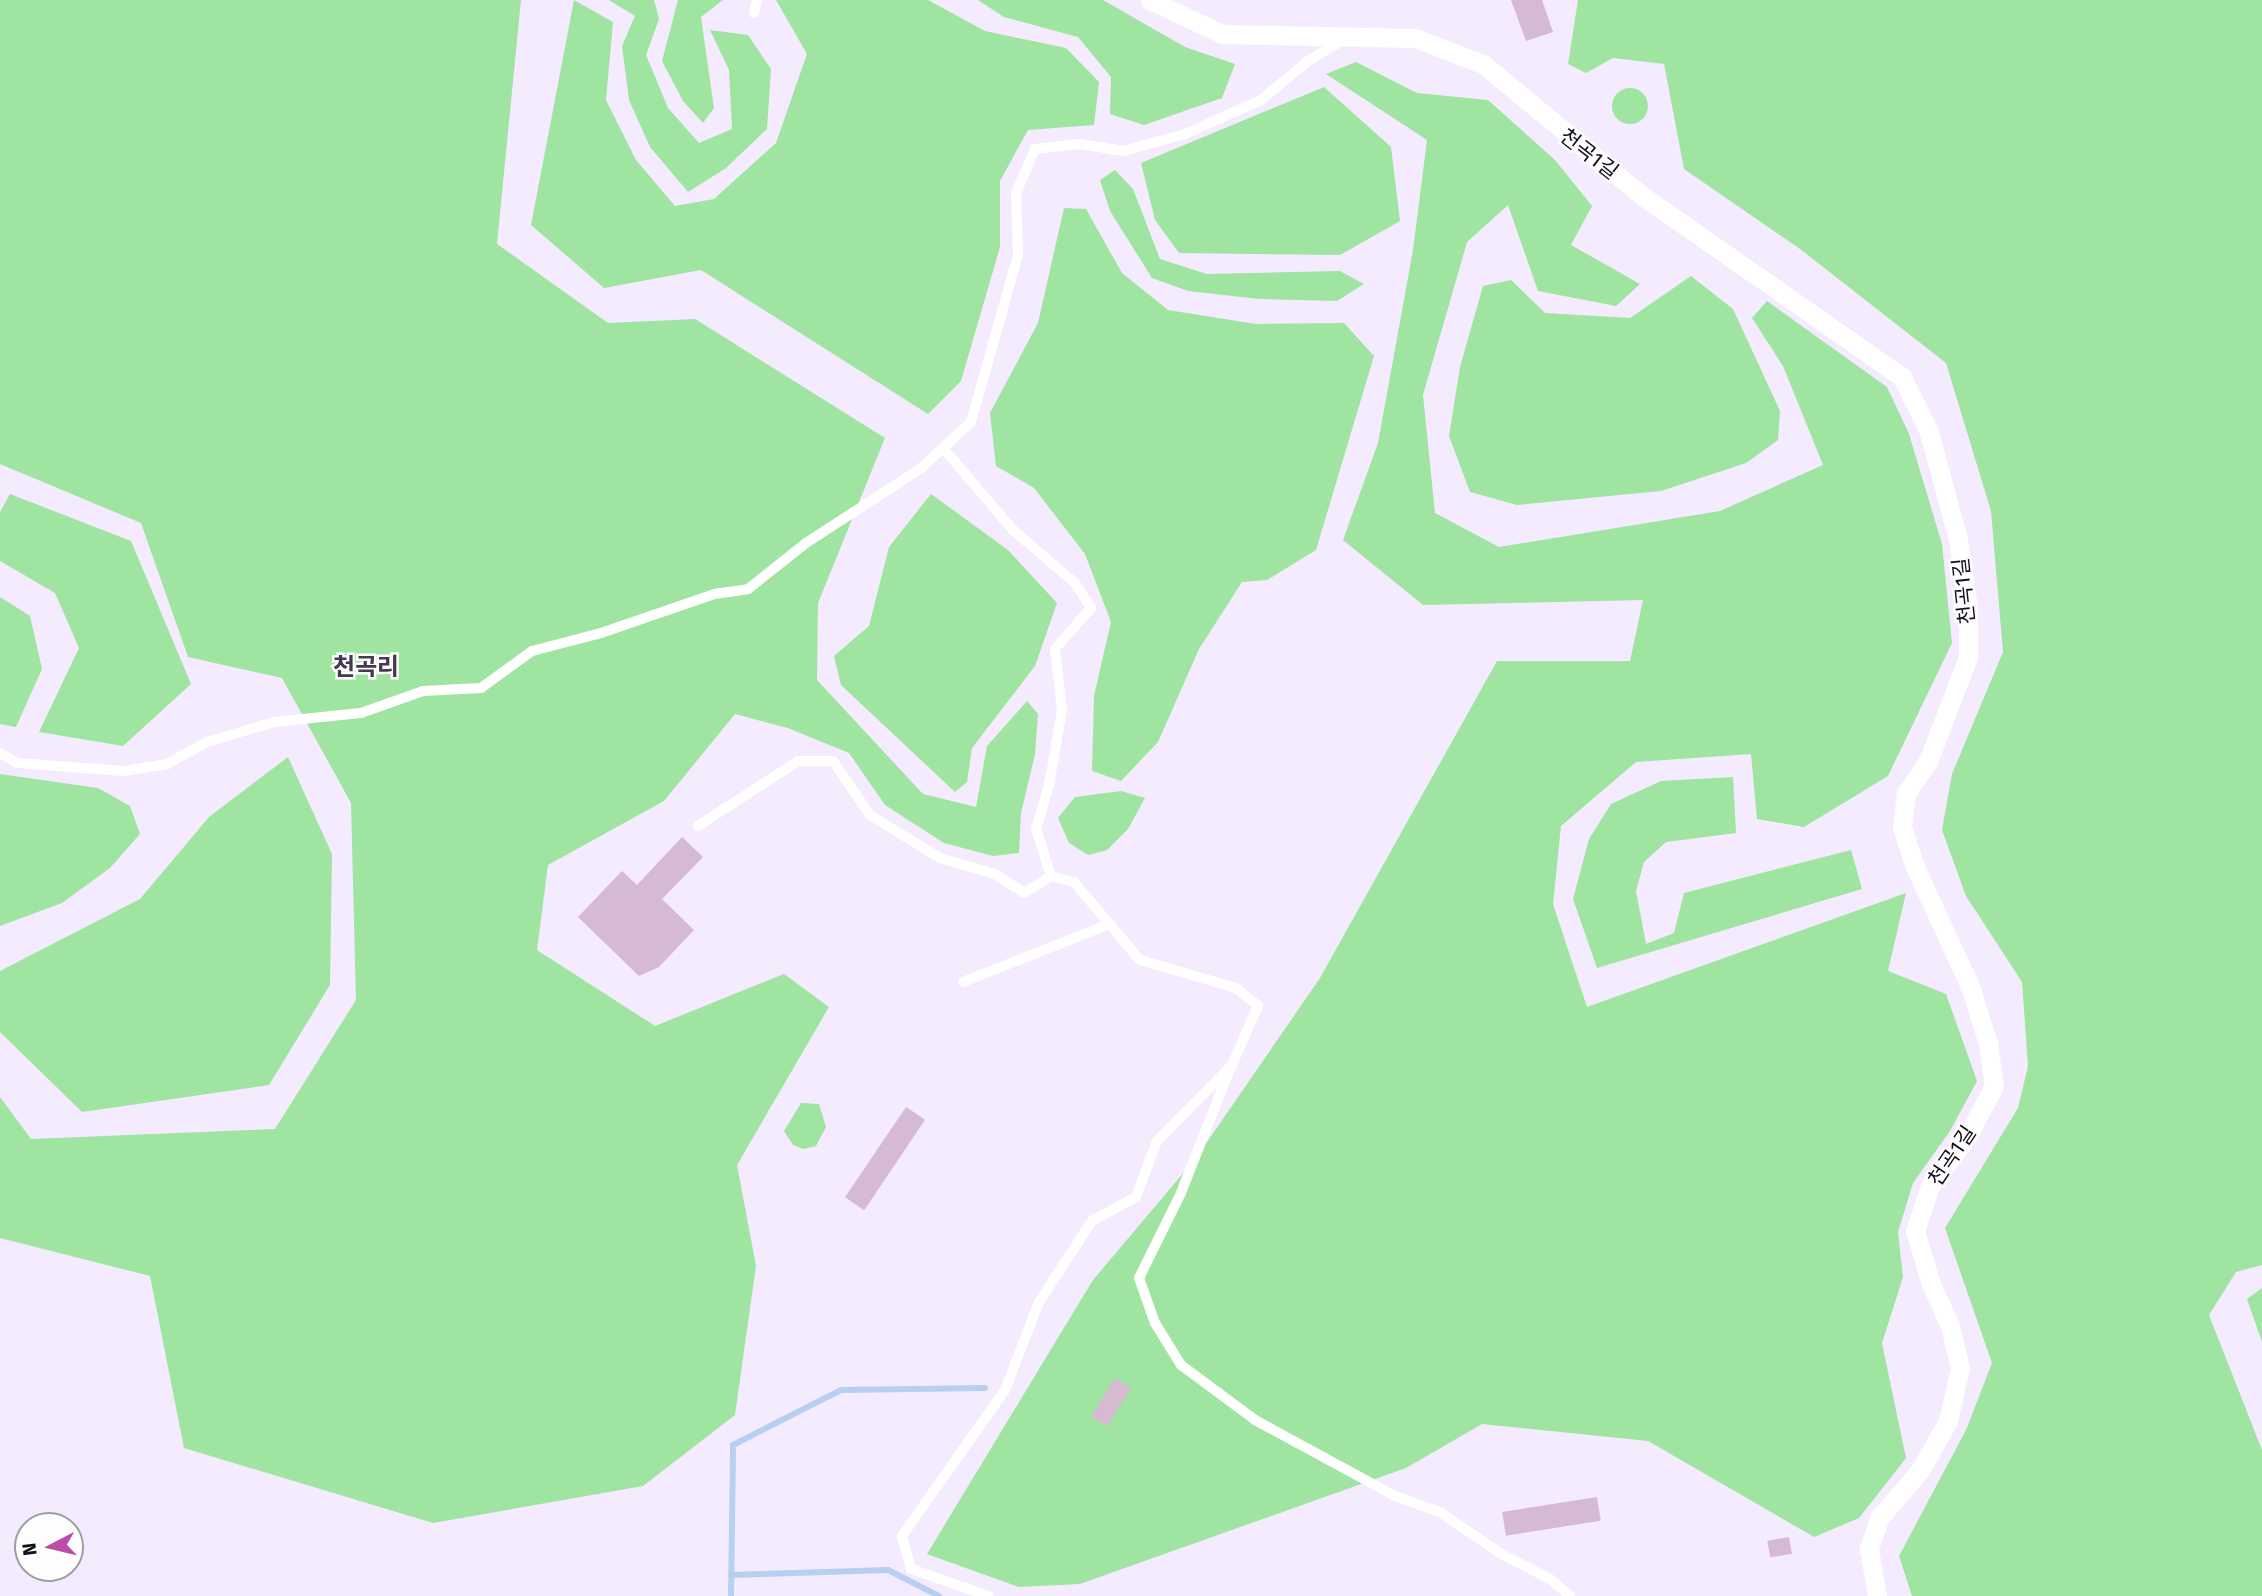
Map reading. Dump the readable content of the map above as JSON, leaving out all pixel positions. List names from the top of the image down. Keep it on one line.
{"streets":{"street":["천곡1길"]},"districts":["천곡리"],"north":"left"}
